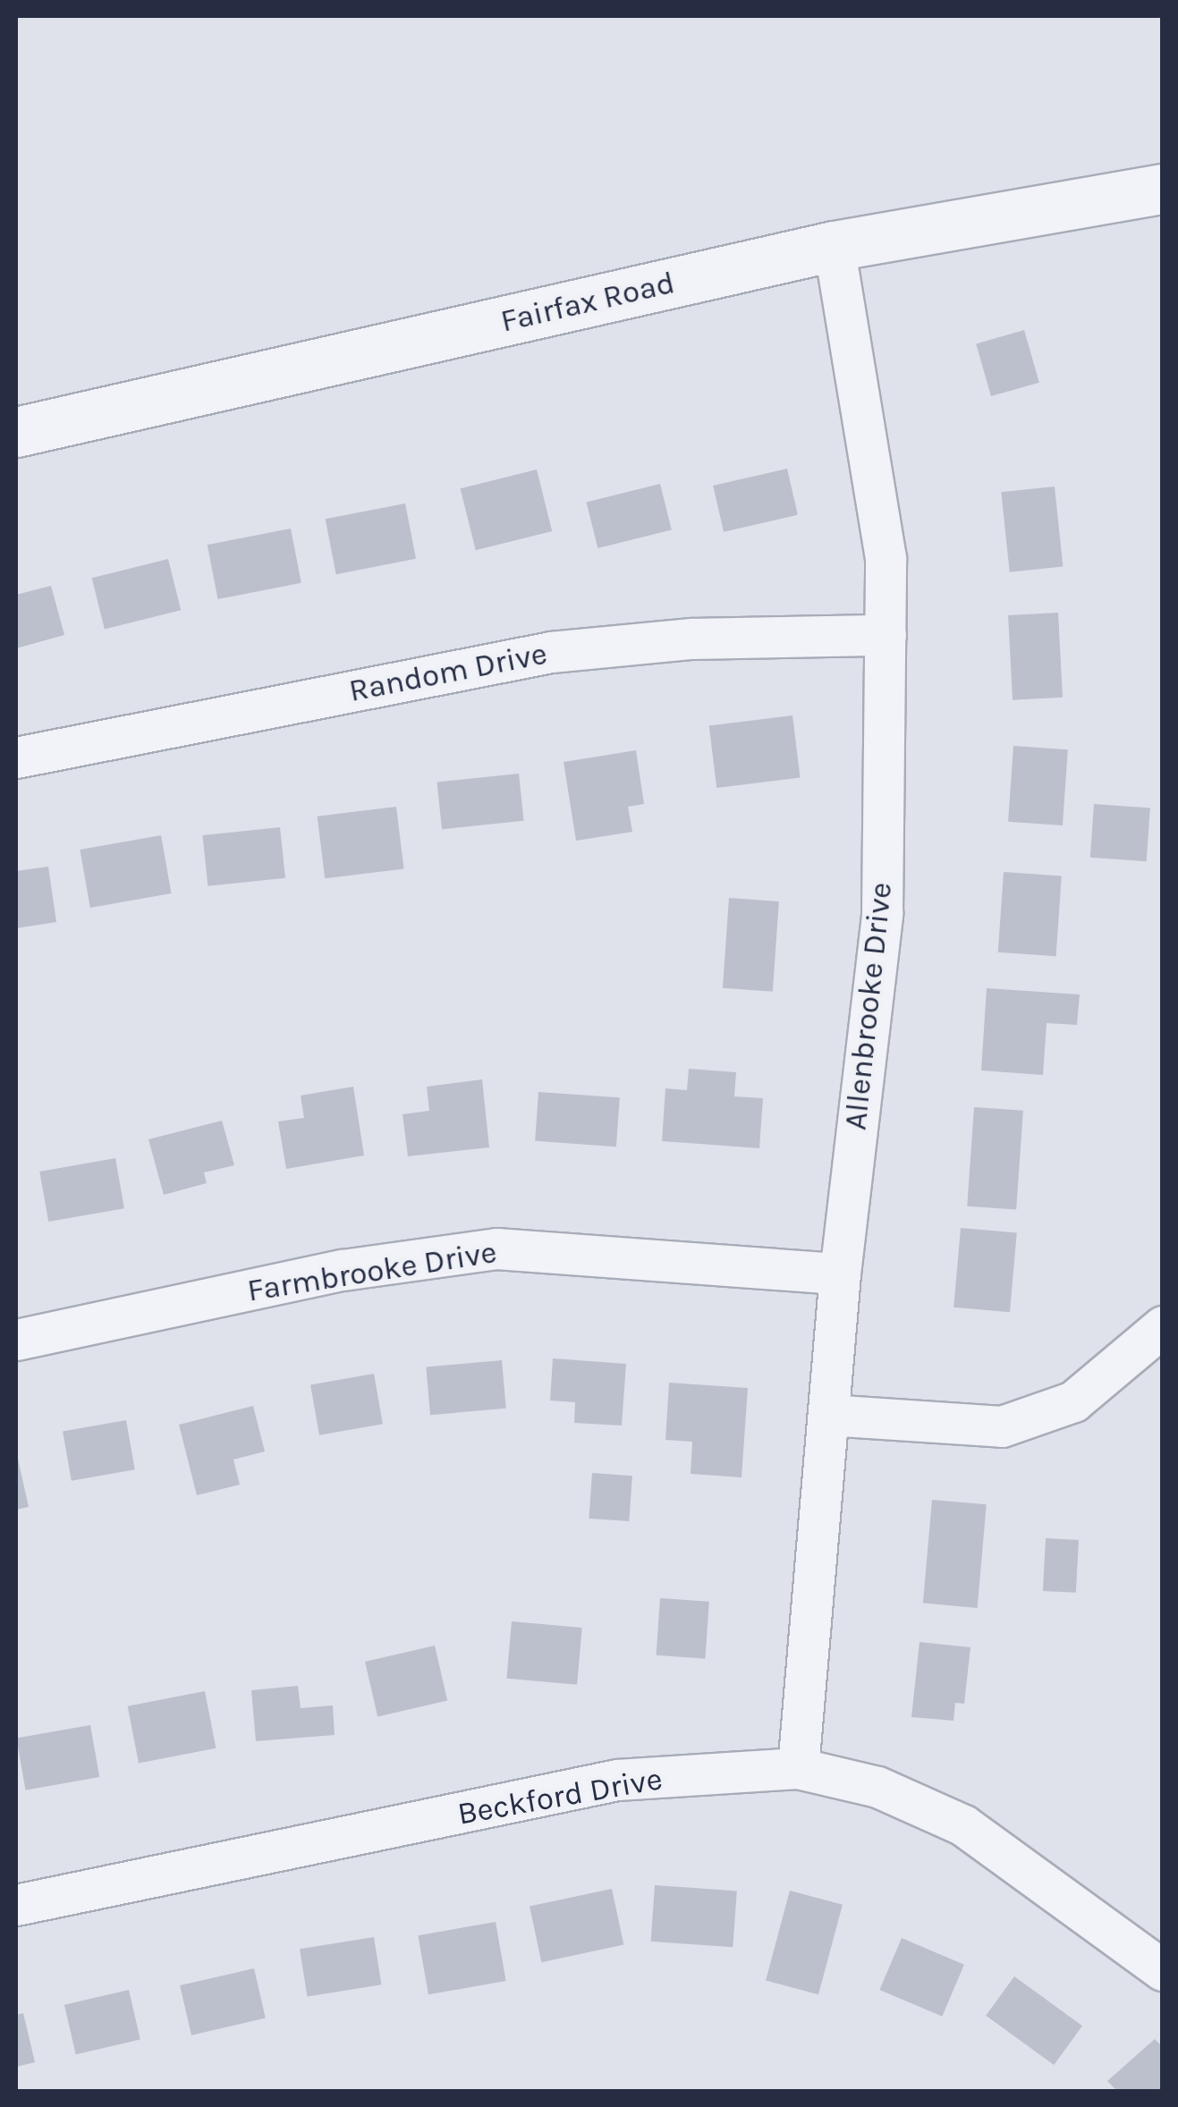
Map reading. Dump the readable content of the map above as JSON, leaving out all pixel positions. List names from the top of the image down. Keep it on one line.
{"streets":{"street":["Fairfax Road","Random Drive","Allenbrooke Drive","Farmbrooke Drive","Beckford Drive"]},"crossings":[["Fairfax Road","Allenbrooke Drive"],["Random Drive","Allenbrooke Drive"],["Allenbrooke Drive","Farmbrooke Drive"],["Allenbrooke Drive","Beckford Drive"]]}
